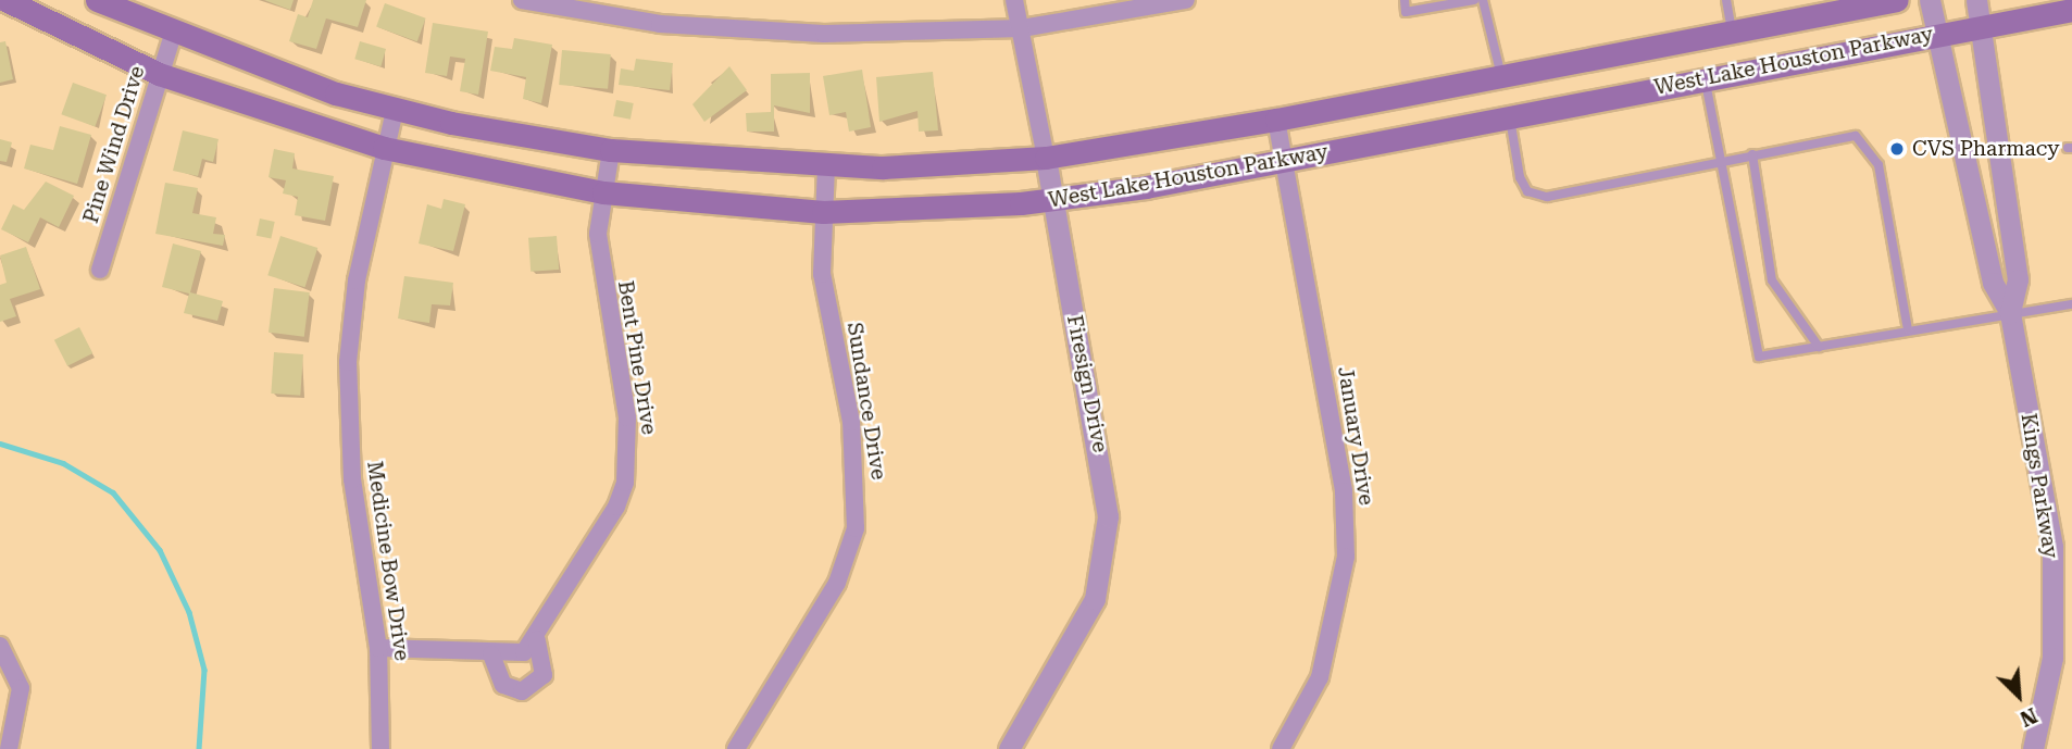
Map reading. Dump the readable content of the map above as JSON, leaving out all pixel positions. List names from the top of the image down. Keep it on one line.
{"streets":{"main road":["West Lake Houston Parkway"],"street":["Pine Wind Drive","Bent Pine Drive","Firesign Drive","Sundance Drive","January Drive","Kings Parkway","Medicine Bow Drive"]},"crossings":[["West Lake Houston Parkway","Pine Wind Drive"],["West Lake Houston Parkway","Bent Pine Drive"],["West Lake Houston Parkway","Firesign Drive"],["West Lake Houston Parkway","Sundance Drive"],["West Lake Houston Parkway","January Drive"],["West Lake Houston Parkway","Kings Parkway"],["West Lake Houston Parkway","Medicine Bow Drive"]],"places":["CVS Pharmacy"],"north":"bottom right"}
